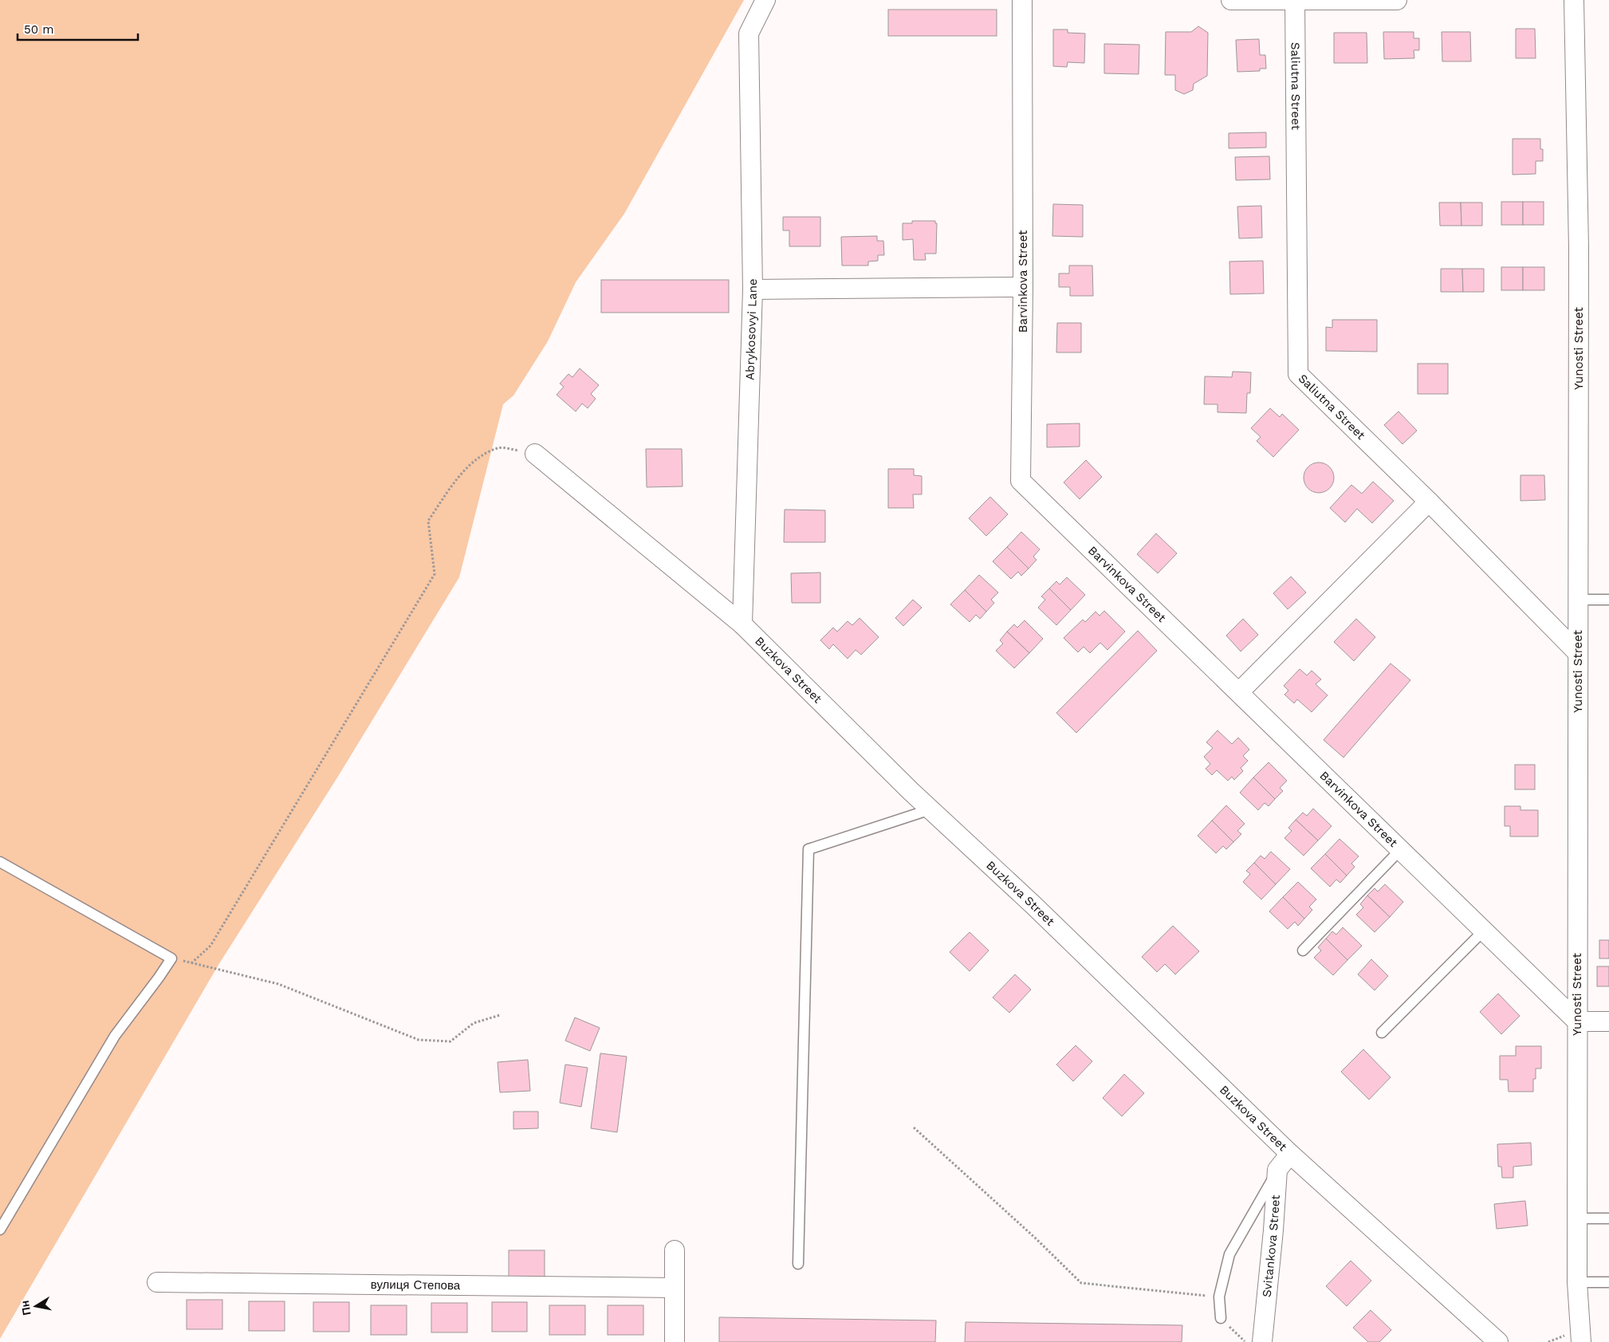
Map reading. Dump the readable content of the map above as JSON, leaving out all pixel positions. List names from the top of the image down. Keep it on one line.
{"streets":{"street":["Saliutna Street","Barvinkova Street","Abrykosovyi Lane","Yunosti Street","Buzkova Street","Svitankova Street","вулиця Степова"]},"crossings":[["Saliutna Street","Yunosti Street"],["Barvinkova Street","Yunosti Street"],["Abrykosovyi Lane","Buzkova Street"]],"scale_bar":"50 m","north":"left"}
